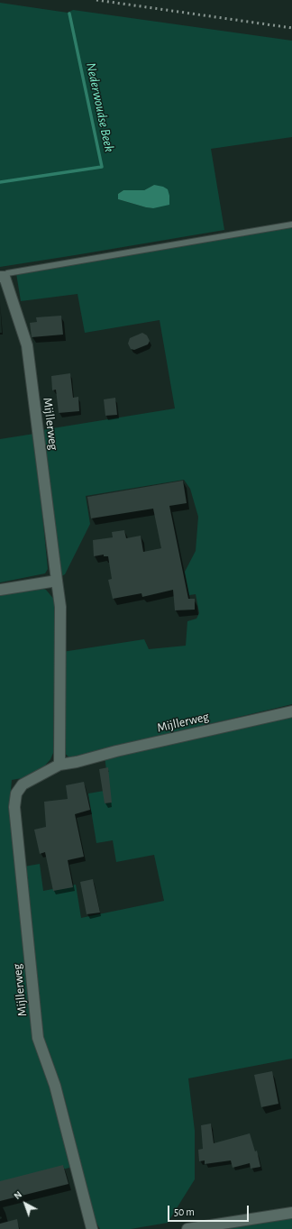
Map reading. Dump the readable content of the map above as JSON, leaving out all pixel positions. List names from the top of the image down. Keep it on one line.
{"streets":{"street":["Mijllerweg"]},"water":["Nederwoudse Beek"],"scale_bar":"50 m","north":"top left"}
